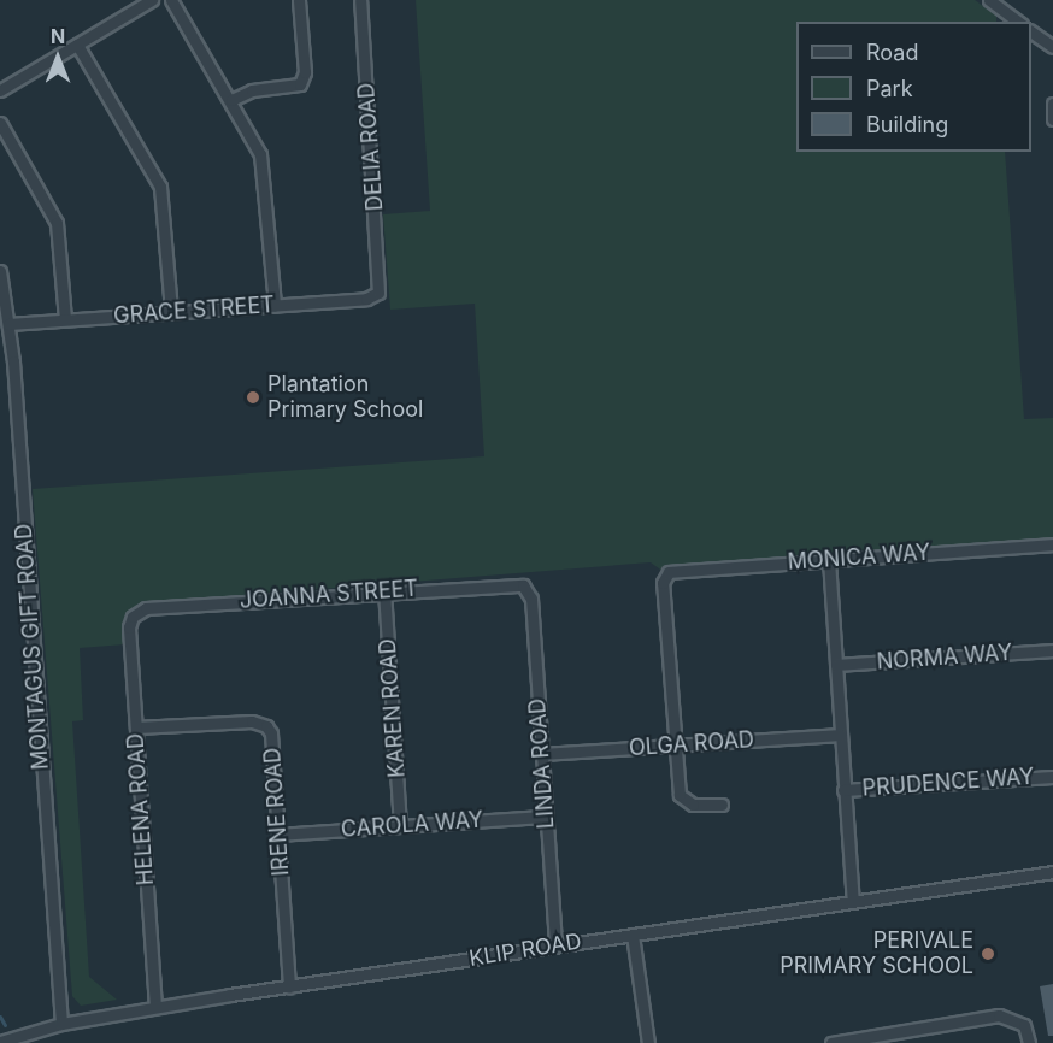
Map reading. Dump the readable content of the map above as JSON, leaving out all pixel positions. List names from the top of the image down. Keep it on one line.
{"streets":{"street":["DELIA ROAD","GRACE STREET","MONICA WAY","JOANNA STREET","MONTAGUS GIFT ROAD","NORMA WAY","KAREN ROAD","OLGA ROAD","LINDA ROAD","PRUDENCE WAY","HELENA ROAD","IRENE ROAD","CAROLA WAY","KLIP ROAD"]},"crossings":[["DELIA ROAD","GRACE STREET"],["GRACE STREET","MONTAGUS GIFT ROAD"],["MONICA WAY","OLGA ROAD"],["JOANNA STREET","KAREN ROAD"],["JOANNA STREET","LINDA ROAD"],["JOANNA STREET","HELENA ROAD"],["MONTAGUS GIFT ROAD","KLIP ROAD"],["KAREN ROAD","CAROLA WAY"],["OLGA ROAD","LINDA ROAD"],["LINDA ROAD","CAROLA WAY"],["LINDA ROAD","KLIP ROAD"],["HELENA ROAD","IRENE ROAD"],["HELENA ROAD","KLIP ROAD"],["IRENE ROAD","CAROLA WAY"],["IRENE ROAD","KLIP ROAD"]],"places":["Plantation Primary School","PERIVALE PRIMARY SCHOOL"],"legend":["Road","Park","Building"],"north":"top"}
